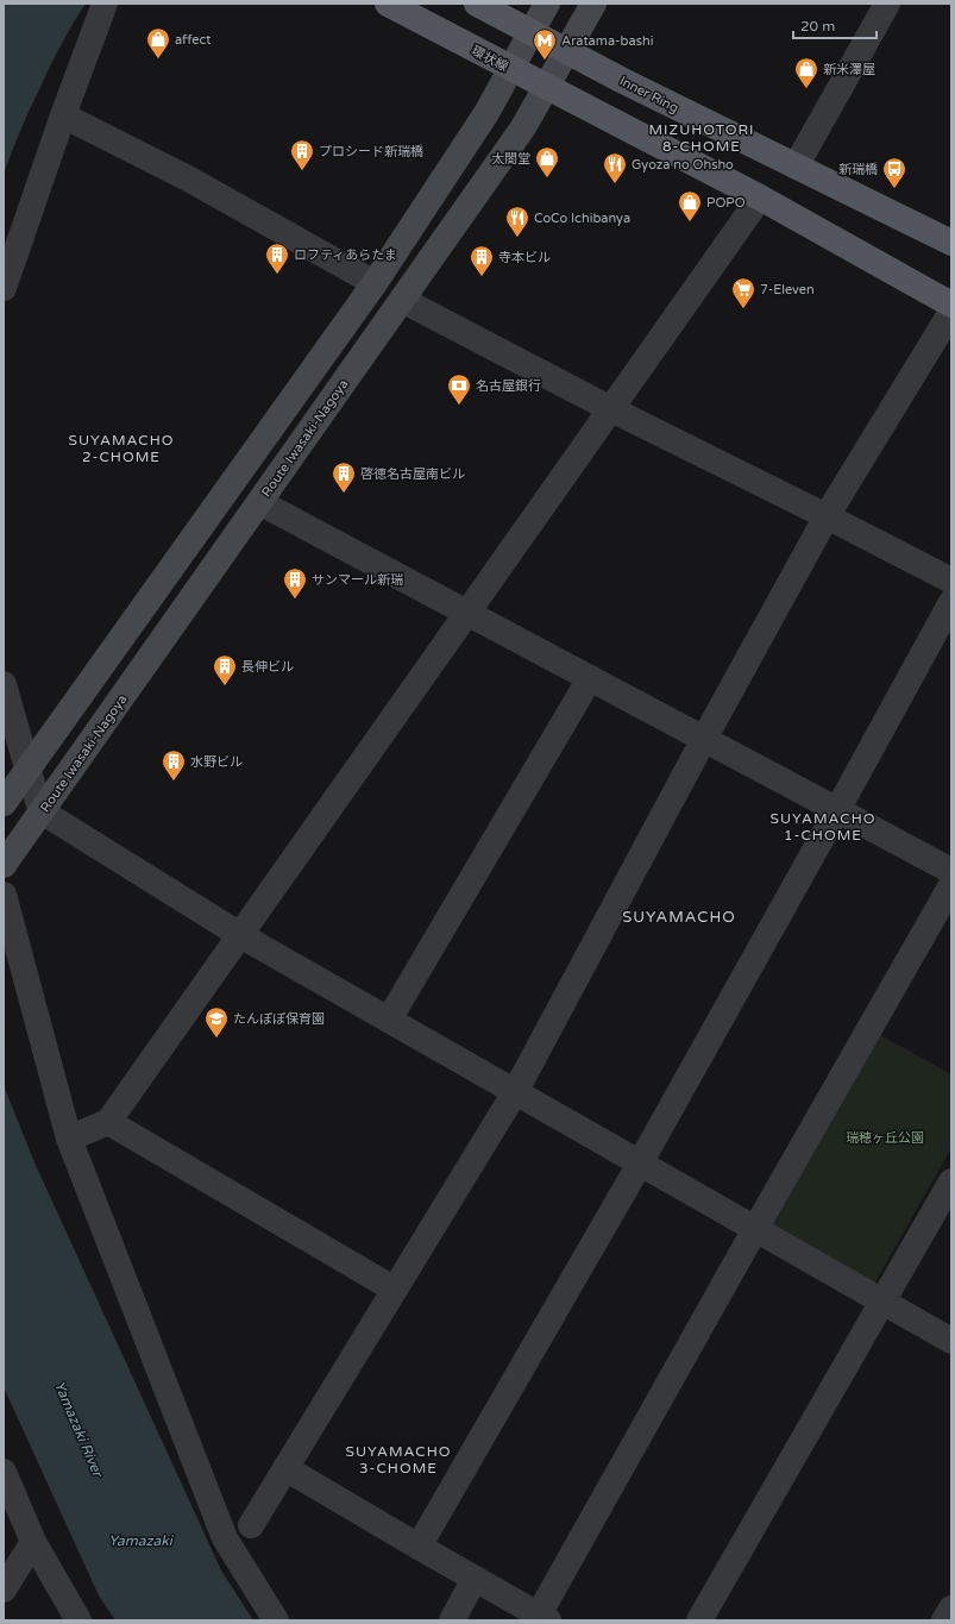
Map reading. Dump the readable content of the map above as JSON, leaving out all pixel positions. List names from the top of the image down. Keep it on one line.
{"streets":{"main road":["環状線","Inner Ring","Route Iwasaki-Nagoya"]},"crossings":[["環状線","Route Iwasaki-Nagoya"],["Inner Ring","Route Iwasaki-Nagoya"]],"districts":["MIZUHOTORI 8-CHOME","SUYAMACHO 2-CHOME","SUYAMACHO 1-CHOME","SUYAMACHO","SUYAMACHO 3-CHOME"],"water":["Yamazaki River","Yamazaki"],"parks":["瑞穂ヶ丘公園"],"places":{"shop":["affect","新米澤屋","太閤堂","POPO"],"metro station":["Aratama-bashi"],"building":["プロシード新瑞橋","ロフティあらたま","寺本ビル","啓徳名古屋南ビル","サンマール新瑞","長伸ビル","水野ビル"],"restaurant":["Gyoza no Ohsho","CoCo Ichibanya"],"bus stop":["新瑞橋"],"supermarket":["7-Eleven"],"bank":["名古屋銀行"],"school or university":["たんぽぽ保育園"]},"scale_bar":"20 m"}
